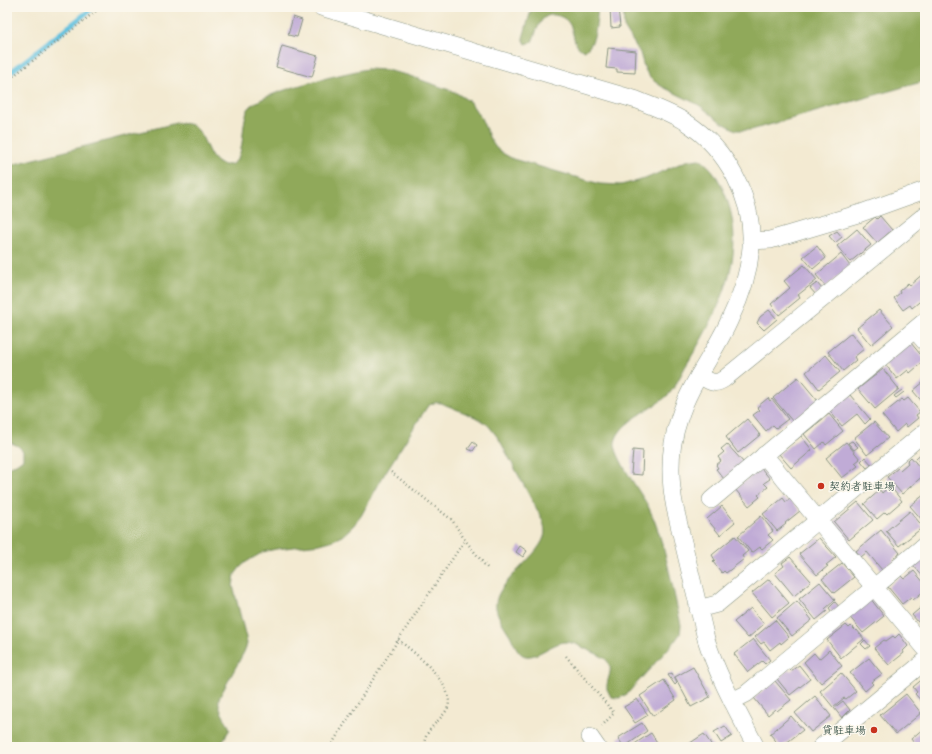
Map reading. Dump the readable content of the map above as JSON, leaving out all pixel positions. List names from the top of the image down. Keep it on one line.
{"places":["契約者駐車場","貸駐車場"]}
